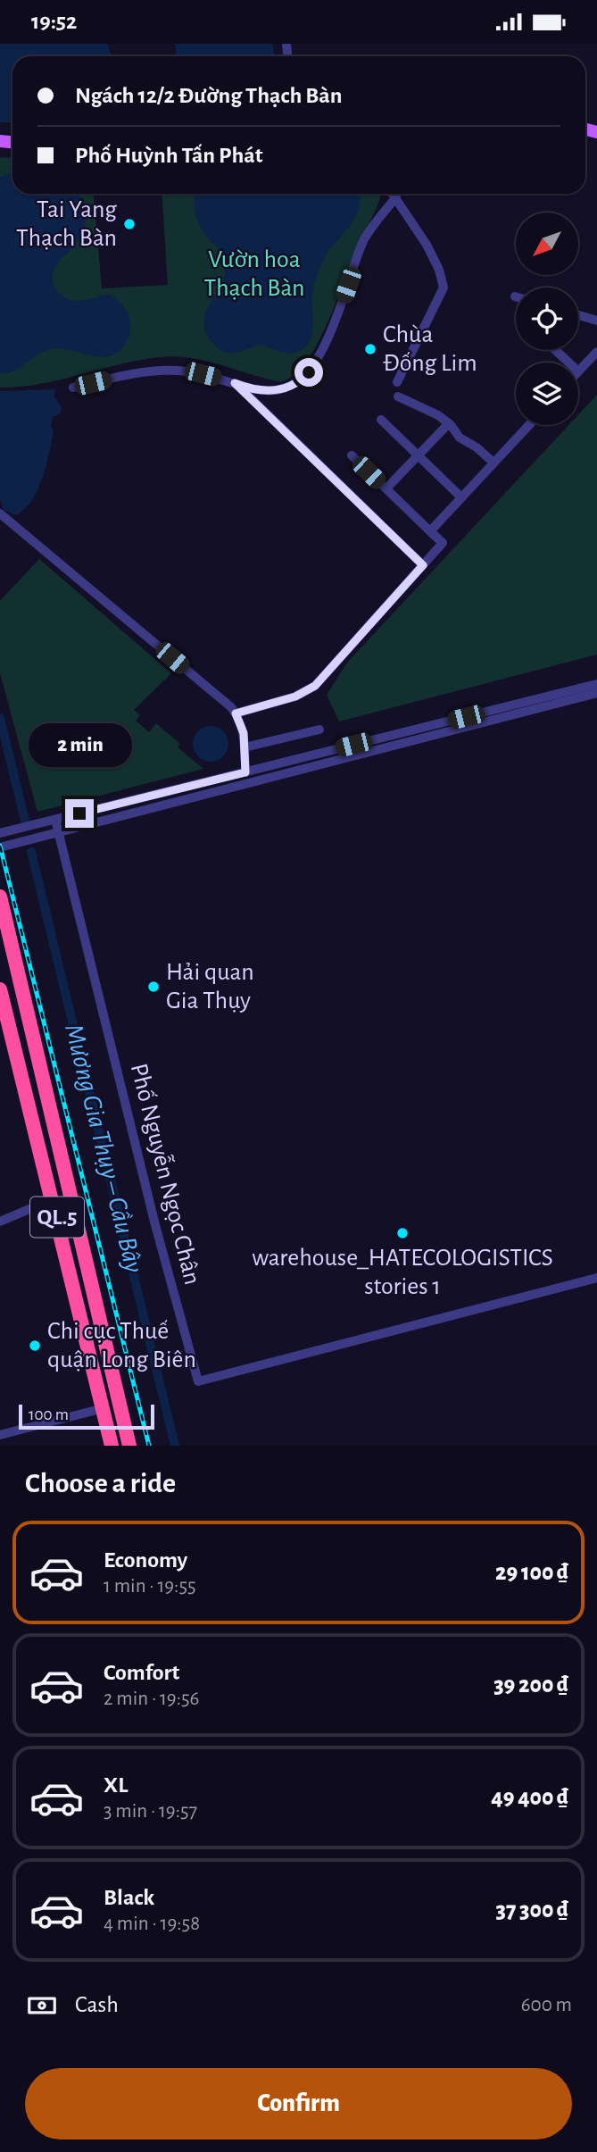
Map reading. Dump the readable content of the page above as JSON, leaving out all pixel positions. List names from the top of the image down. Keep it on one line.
{"streets":{"highway":["QL.5"],"street":["Phố Nguyễn Ngọc Chân"]},"water":["Mương Gia Thụy – Cầu Bây"],"parks":["Vườn hoa Thạch Bàn"],"places":["Tai Yang Thạch Bàn","Chùa Đống Lim","Hải quan Gia Thụy","warehouse_HATECOLOGISTICS stories 1","Chi cục Thuế quận Long Biên"],"scale_bar":"100 m","north":"bottom left","page":{"status":"19:52","banner":["Ngách 12/2 Đường Thạch Bàn","Phố Huỳnh Tấn Phát"],"bubble":"2 min","scale":"100 m","heading":"Choose a ride","list":[{"name":"Economy","note":"1 min · 19:55","value":"29 100 ₫"},{"name":"Comfort","note":"2 min · 19:56","value":"39 200 ₫"},{"name":"XL","note":"3 min · 19:57","value":"49 400 ₫"},{"name":"Black","note":"4 min · 19:58","value":"37 300 ₫"}],"pay":["Cash","600 m"],"buttons":"Confirm"}}
